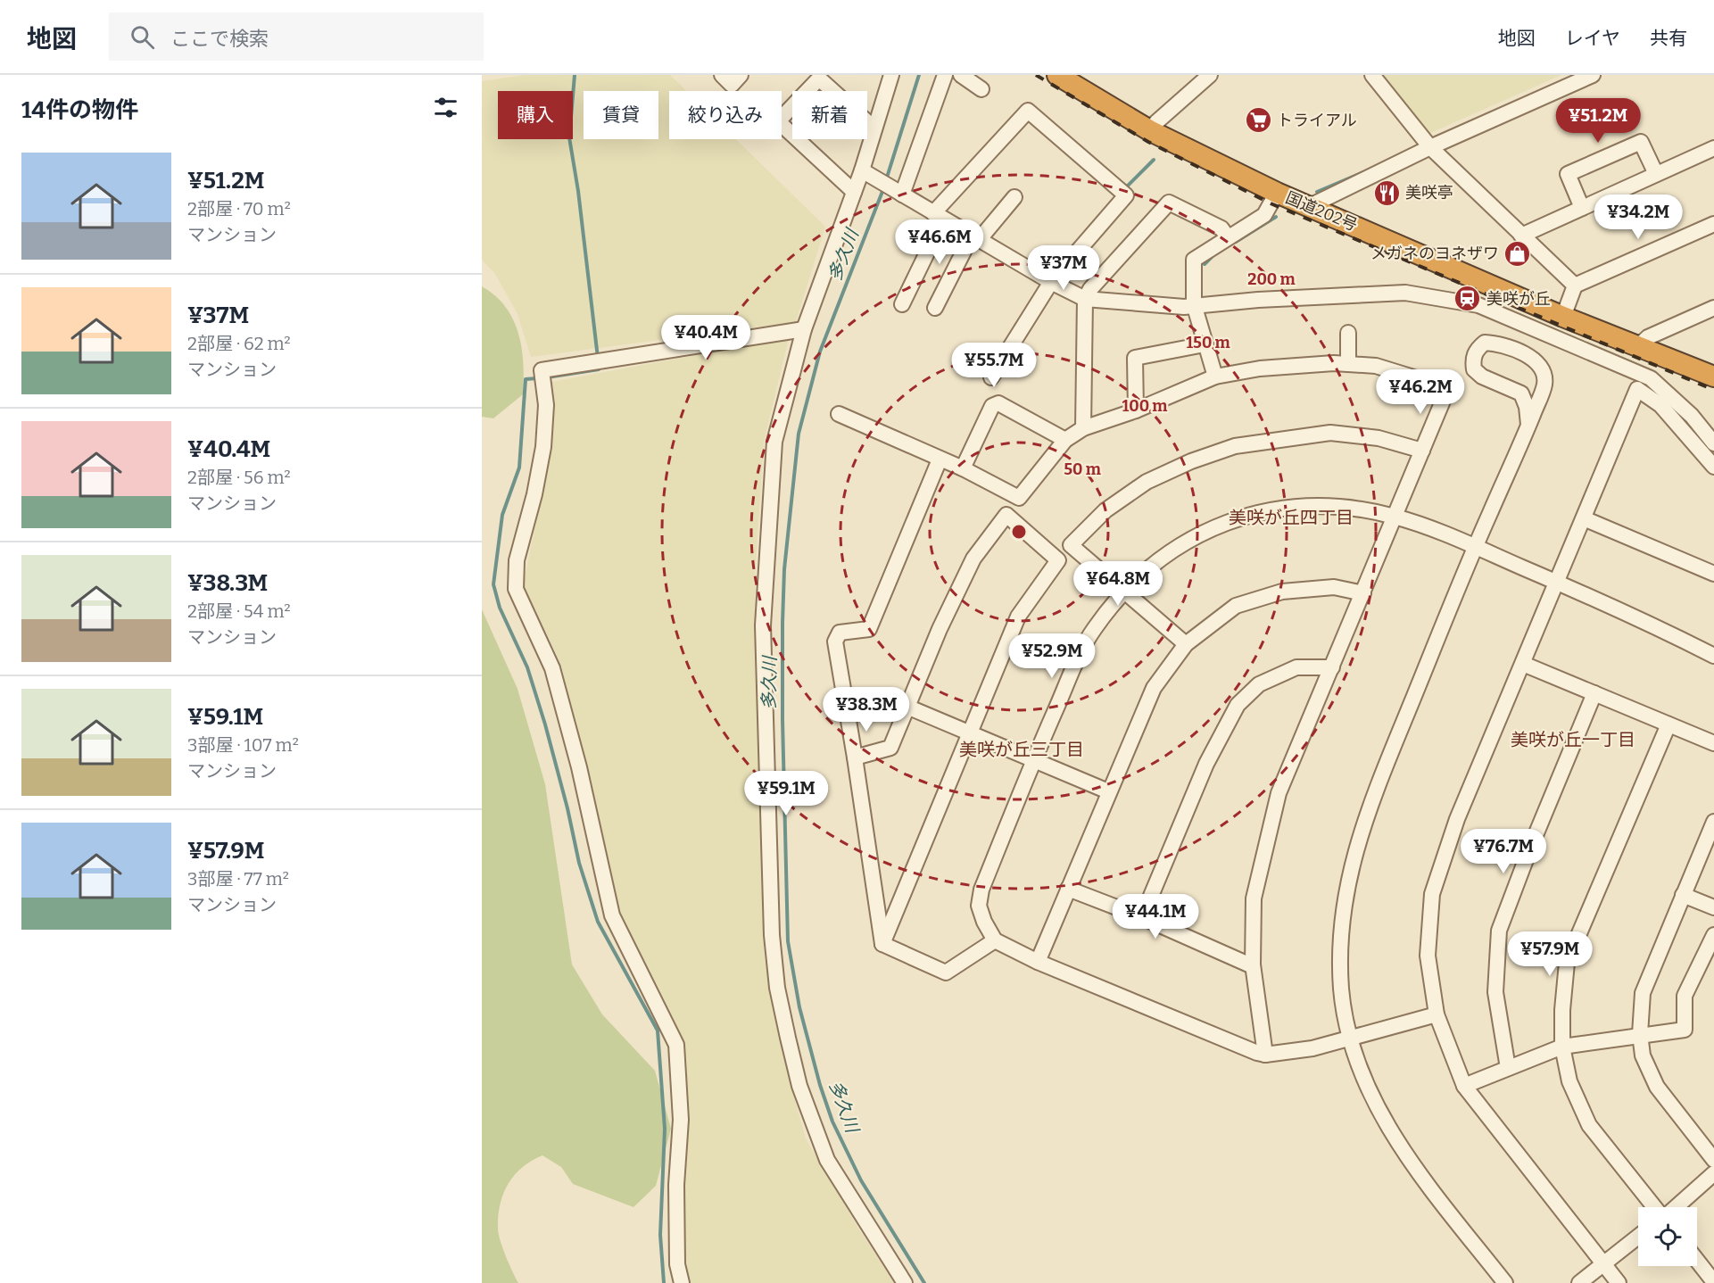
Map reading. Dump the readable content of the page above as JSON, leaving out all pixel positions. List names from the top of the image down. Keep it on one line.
{"streets":{"highway":["国道202号"]},"districts":["美咲が丘四丁目","美咲が丘一丁目","美咲が丘三丁目"],"water":["多久川"],"places":{"supermarket":["トライアル"],"restaurant":["美咲亭"],"shop":["メガネのヨネザワ"],"station":["美咲が丘"]},"page":{"header":"地図","search":"ここで検索","nav":["地図","レイヤ","共有"],"heading":"14件の物件","chip":["購入","賃貸","絞り込み","新着"],"price":["¥51.2M","¥34.2M","¥46.6M","¥37M","¥40.4M","¥55.7M","¥46.2M","¥64.8M","¥52.9M","¥38.3M","¥59.1M","¥76.7M","¥44.1M","¥57.9M"],"list":[{"name":"¥51.2M","note":"2部屋 · 70 m² · マンション"},{"name":"¥37M","note":"2部屋 · 62 m² · マンション"},{"name":"¥40.4M","note":"2部屋 · 56 m² · マンション"},{"name":"¥38.3M","note":"2部屋 · 54 m² · マンション"},{"name":"¥59.1M","note":"3部屋 · 107 m² · マンション"},{"name":"¥57.9M","note":"3部屋 · 77 m² · マンション"}]},"rings":["200 m","150 m","100 m","50 m"]}
